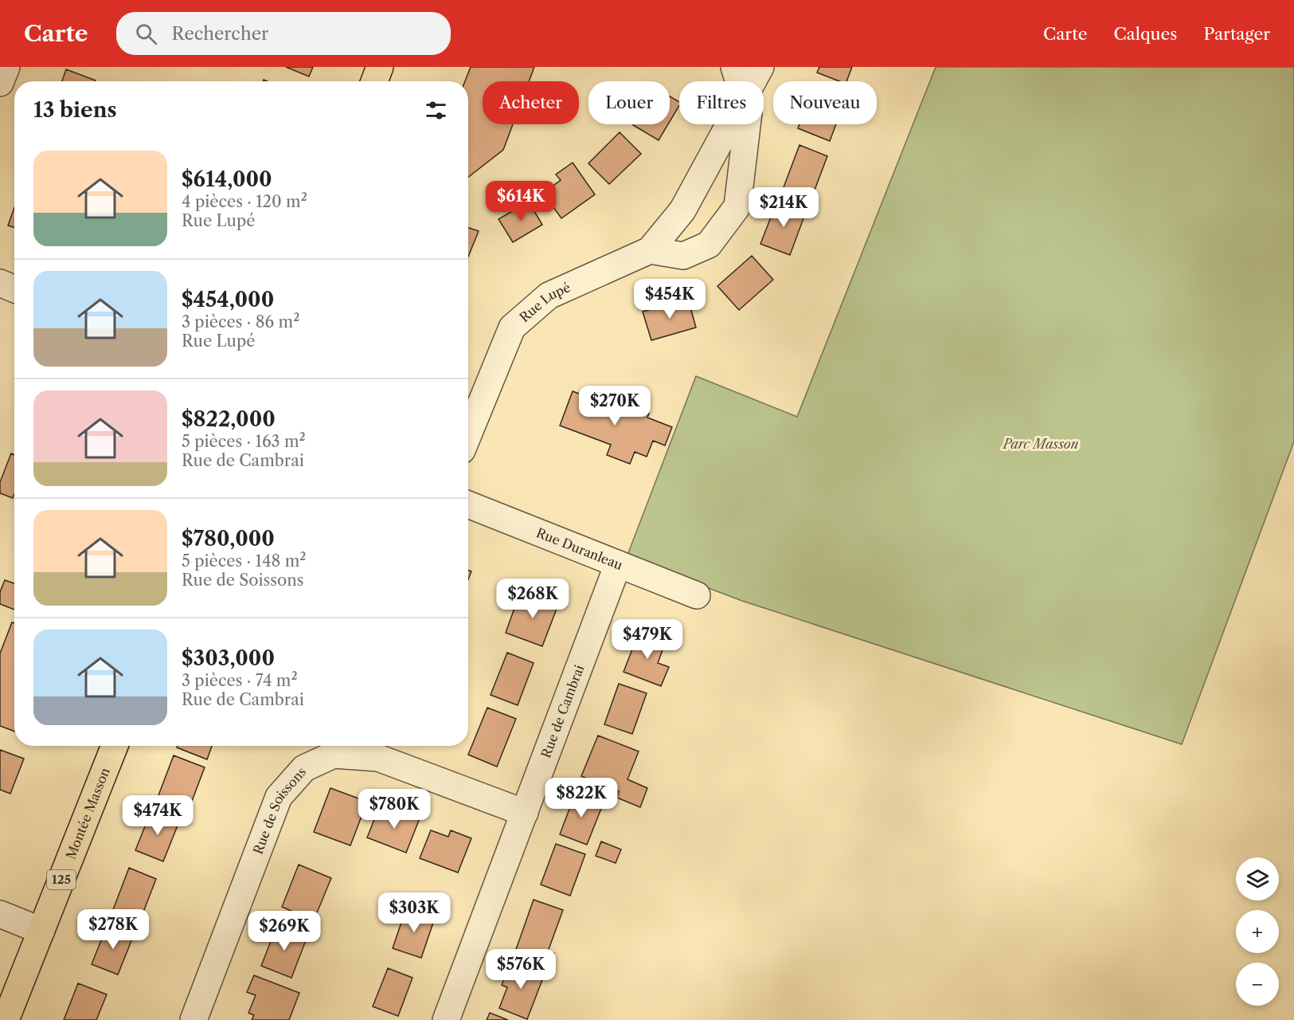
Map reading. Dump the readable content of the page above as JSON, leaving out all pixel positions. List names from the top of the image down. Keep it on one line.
{"streets":{"main road":["Montée Masson","125"],"street":["Rue Lupé","Rue Duranleau","Rue de Cambrai","Rue de Soissons"]},"crossings":[["Rue Duranleau","Rue de Cambrai"],["Rue de Cambrai","Rue de Soissons"]],"parks":["Parc Masson"],"page":{"header":"Carte","search":"Rechercher","nav":["Carte","Calques","Partager"],"chip":["Acheter","Louer","Filtres","Nouveau"],"heading":"13 biens","list":[{"name":"$614,000","note":"4 pièces · 120 m² · Rue Lupé"},{"name":"$454,000","note":"3 pièces · 86 m² · Rue Lupé"},{"name":"$822,000","note":"5 pièces · 163 m² · Rue de Cambrai"},{"name":"$780,000","note":"5 pièces · 148 m² · Rue de Soissons"},{"name":"$303,000","note":"3 pièces · 74 m² · Rue de Cambrai"}],"price":["$614K","$214K","$454K","$270K","$268K","$479K","$822K","$780K","$474K","$303K","$278K","$269K","$576K"],"map_buttons":["+","−"]}}
